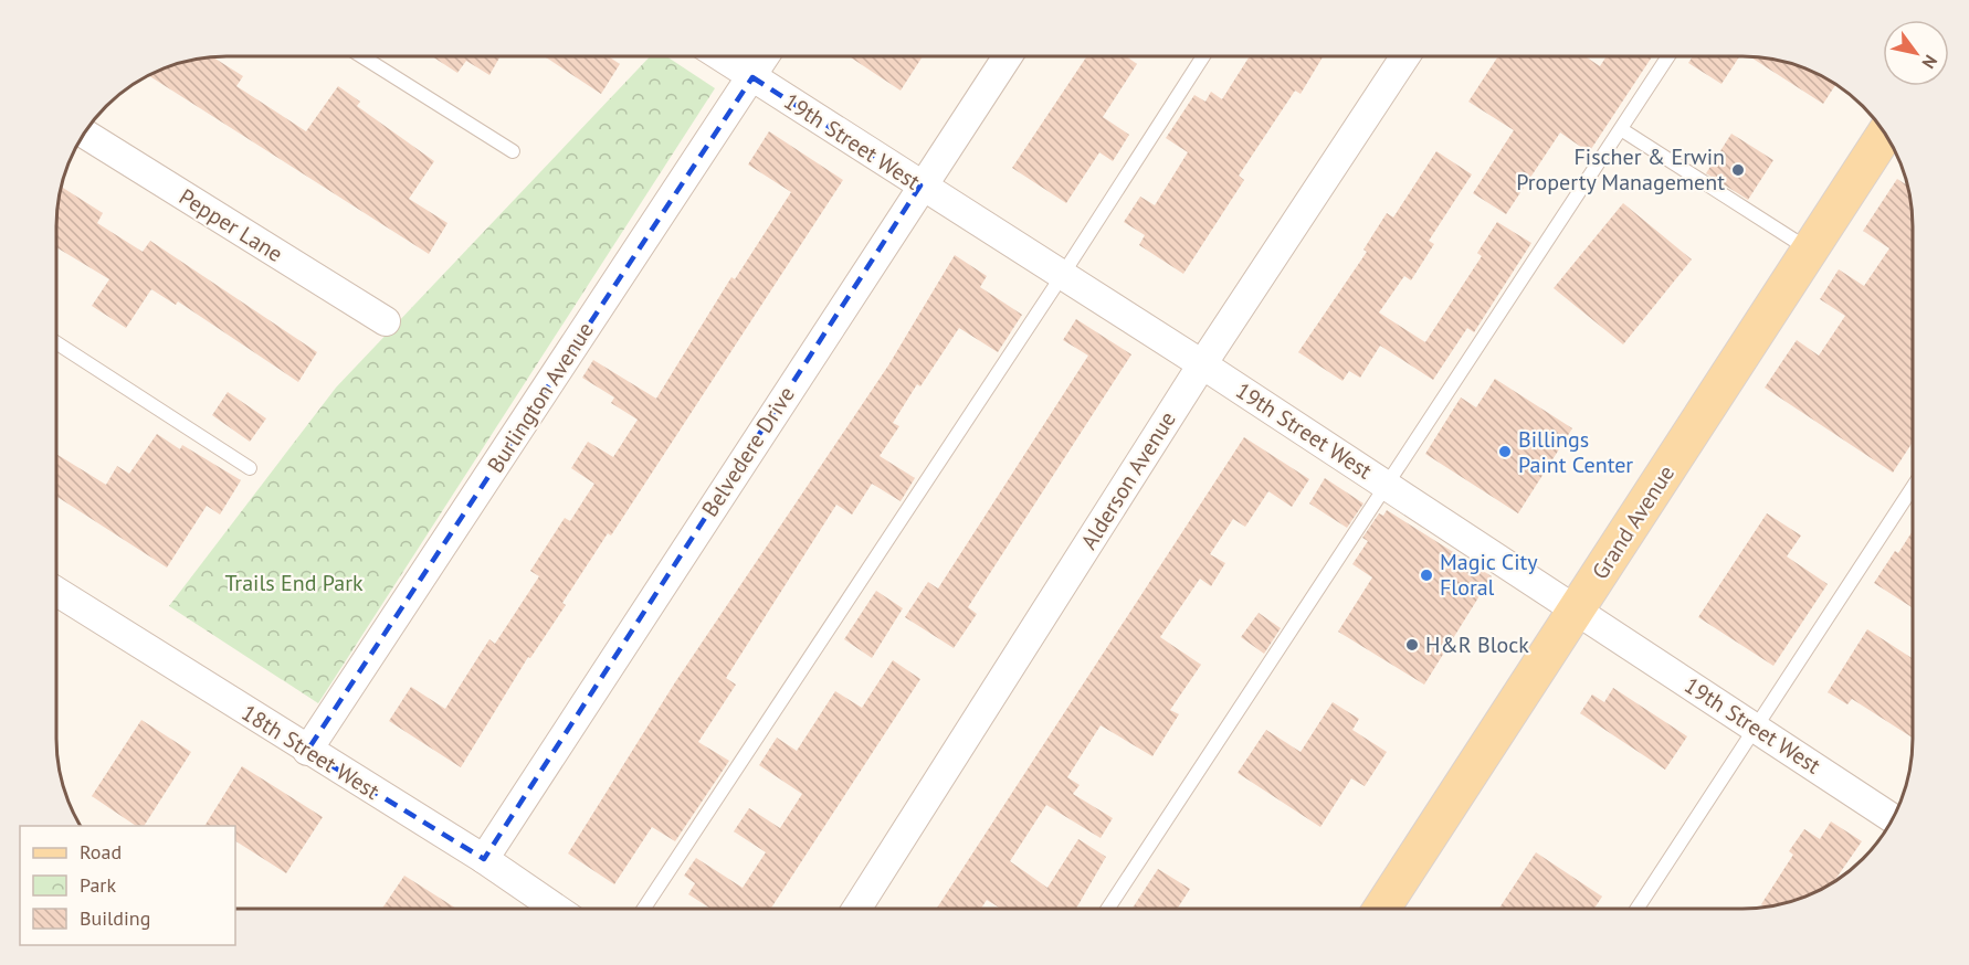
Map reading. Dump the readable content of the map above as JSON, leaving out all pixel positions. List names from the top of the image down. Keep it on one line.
{"streets":{"main road":["Grand Avenue"],"street":["19th Street West","Pepper Lane","Burlington Avenue","Belvedere Drive","Alderson Avenue","18th Street West"]},"crossings":[["19th Street West","Burlington Avenue"],["19th Street West","Belvedere Drive"],["19th Street West","Alderson Avenue"],["19th Street West","Grand Avenue"],["Burlington Avenue","18th Street West"],["Belvedere Drive","18th Street West"]],"parks":["Trails End Park"],"places":["Fischer & Erwin Property Management","Billings Paint Center","Magic City Floral","H&R Block"],"legend":["Road","Park","Building"],"north":"bottom right"}
